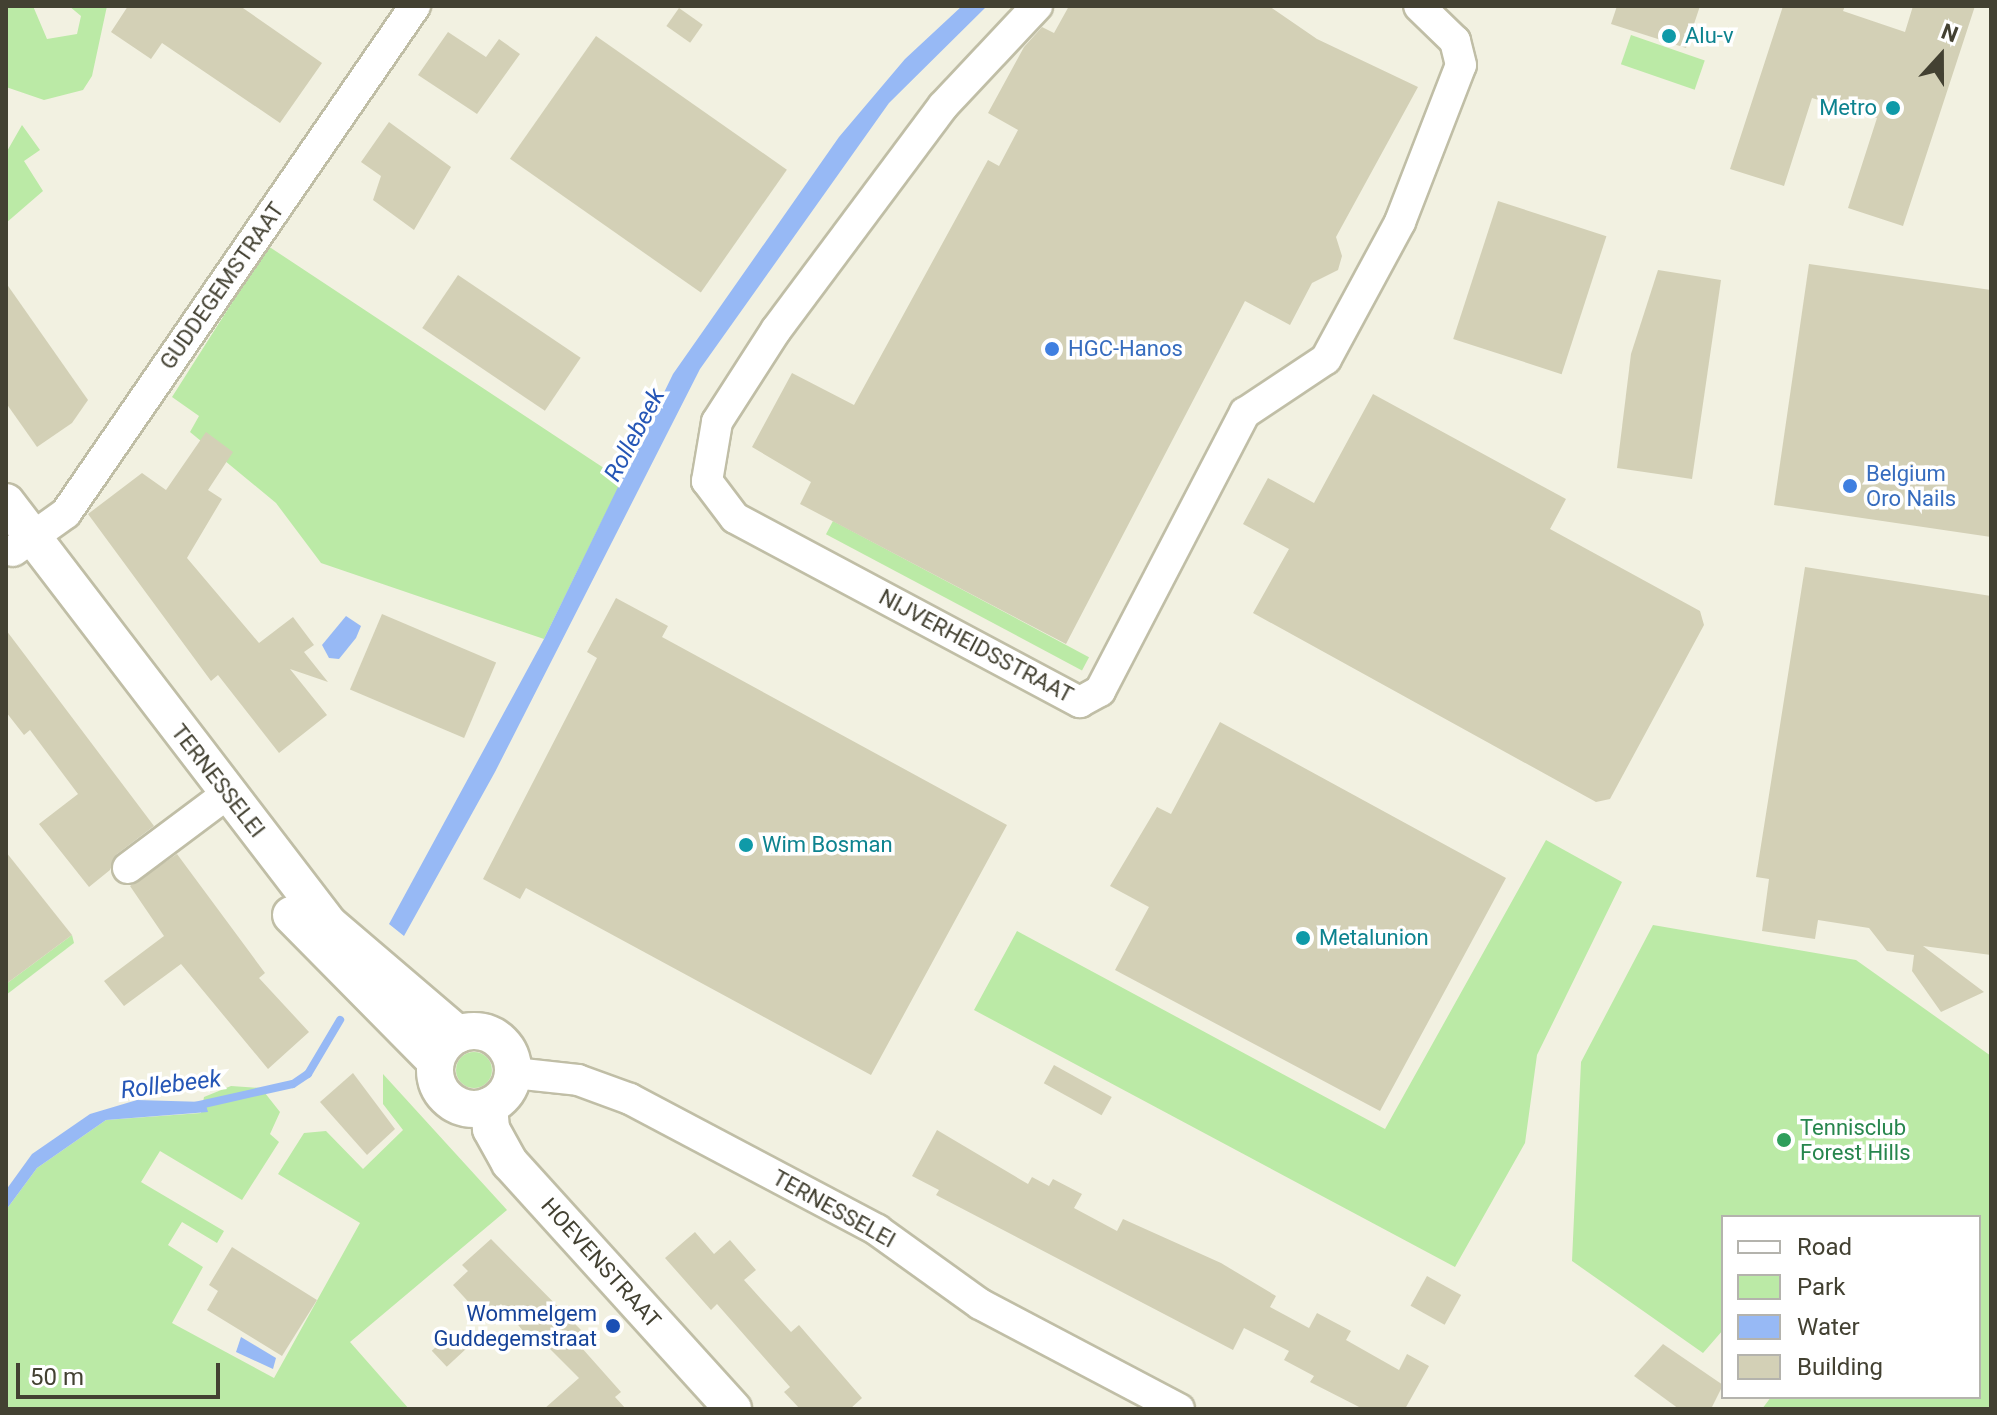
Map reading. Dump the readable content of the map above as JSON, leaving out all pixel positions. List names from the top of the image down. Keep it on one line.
{"streets":{"street":["GUDDEGEMSTRAAT","NIJVERHEIDSSTRAAT","TERNESSELEI","HOEVENSTRAAT"]},"crossings":[["GUDDEGEMSTRAAT","TERNESSELEI"],["TERNESSELEI","HOEVENSTRAAT"]],"water":["Rollebeek"],"places":["Alu-v","Metro","HGC-Hanos","Belgium Oro Nails","Wim Bosman","Metalunion","Tennisclub Forest Hills","Wommelgem Guddegemstraat"],"legend":["Road","Park","Water","Building"],"scale_bar":"50 m","north":"top"}
